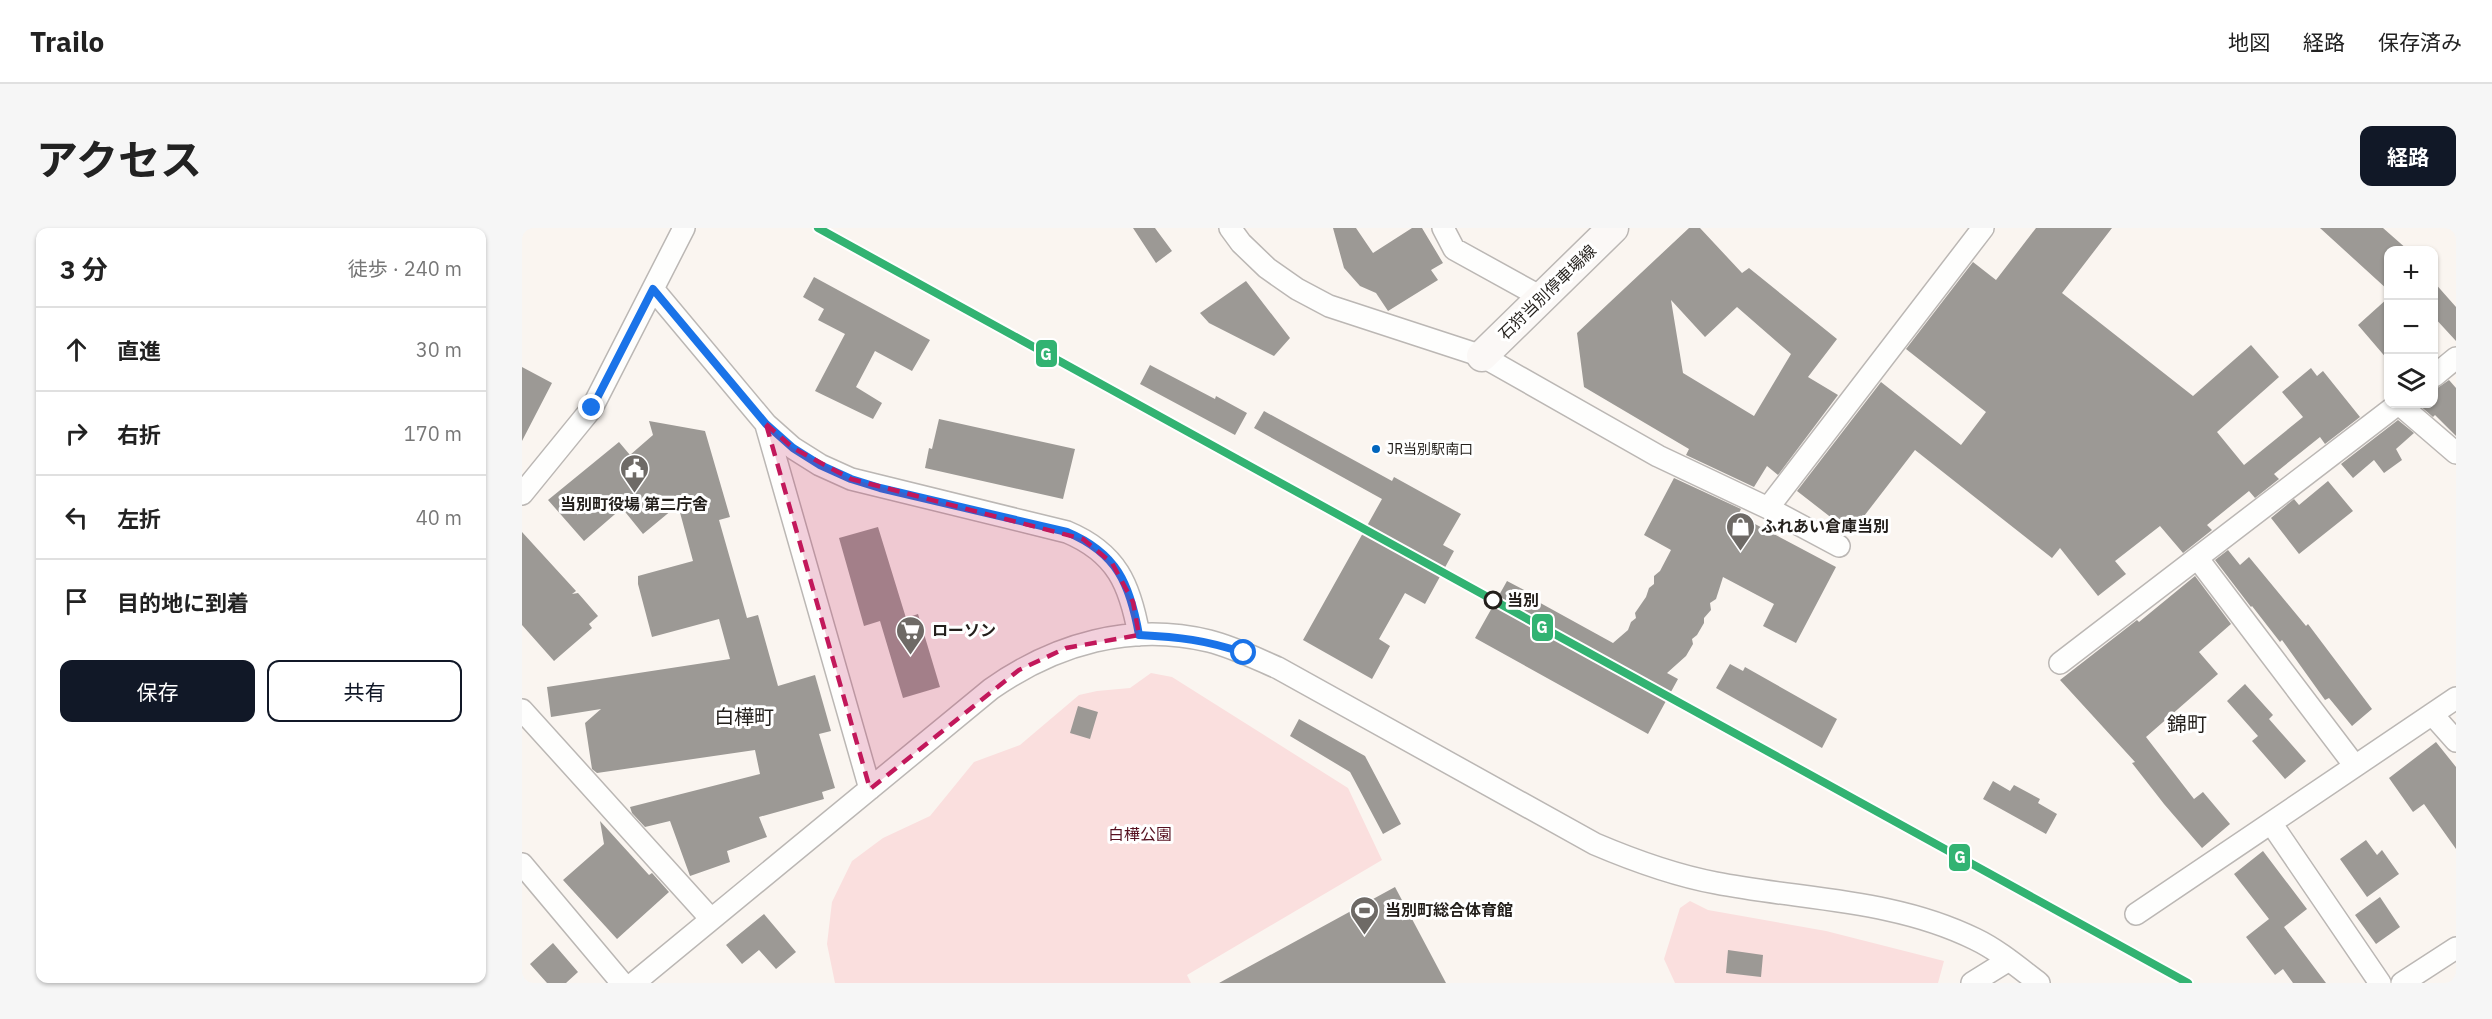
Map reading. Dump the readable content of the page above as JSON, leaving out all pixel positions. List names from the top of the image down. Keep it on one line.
{"streets":{"main road":["石狩当別停車場線"]},"districts":["白樺町","錦町"],"parks":["白樺公園"],"places":{"other":["JR当別駅南口","当別"],"public building":["当別町役場 第二庁舎"],"shop":["ふれあい倉庫当別"],"supermarket":["ローソン"],"sports":["当別町総合体育館"]},"lines":["transit line G"],"page":{"header":"Trailo","nav":["地図","経路","保存済み"],"title":"アクセス","buttons":["経路",["保存","共有"]],"heading":["3 分","徒歩 · 240 m"],"map_buttons":["+","−"],"list":[["直進","30 m"],["右折","170 m"],["左折","40 m"],"目的地に到着"]}}
